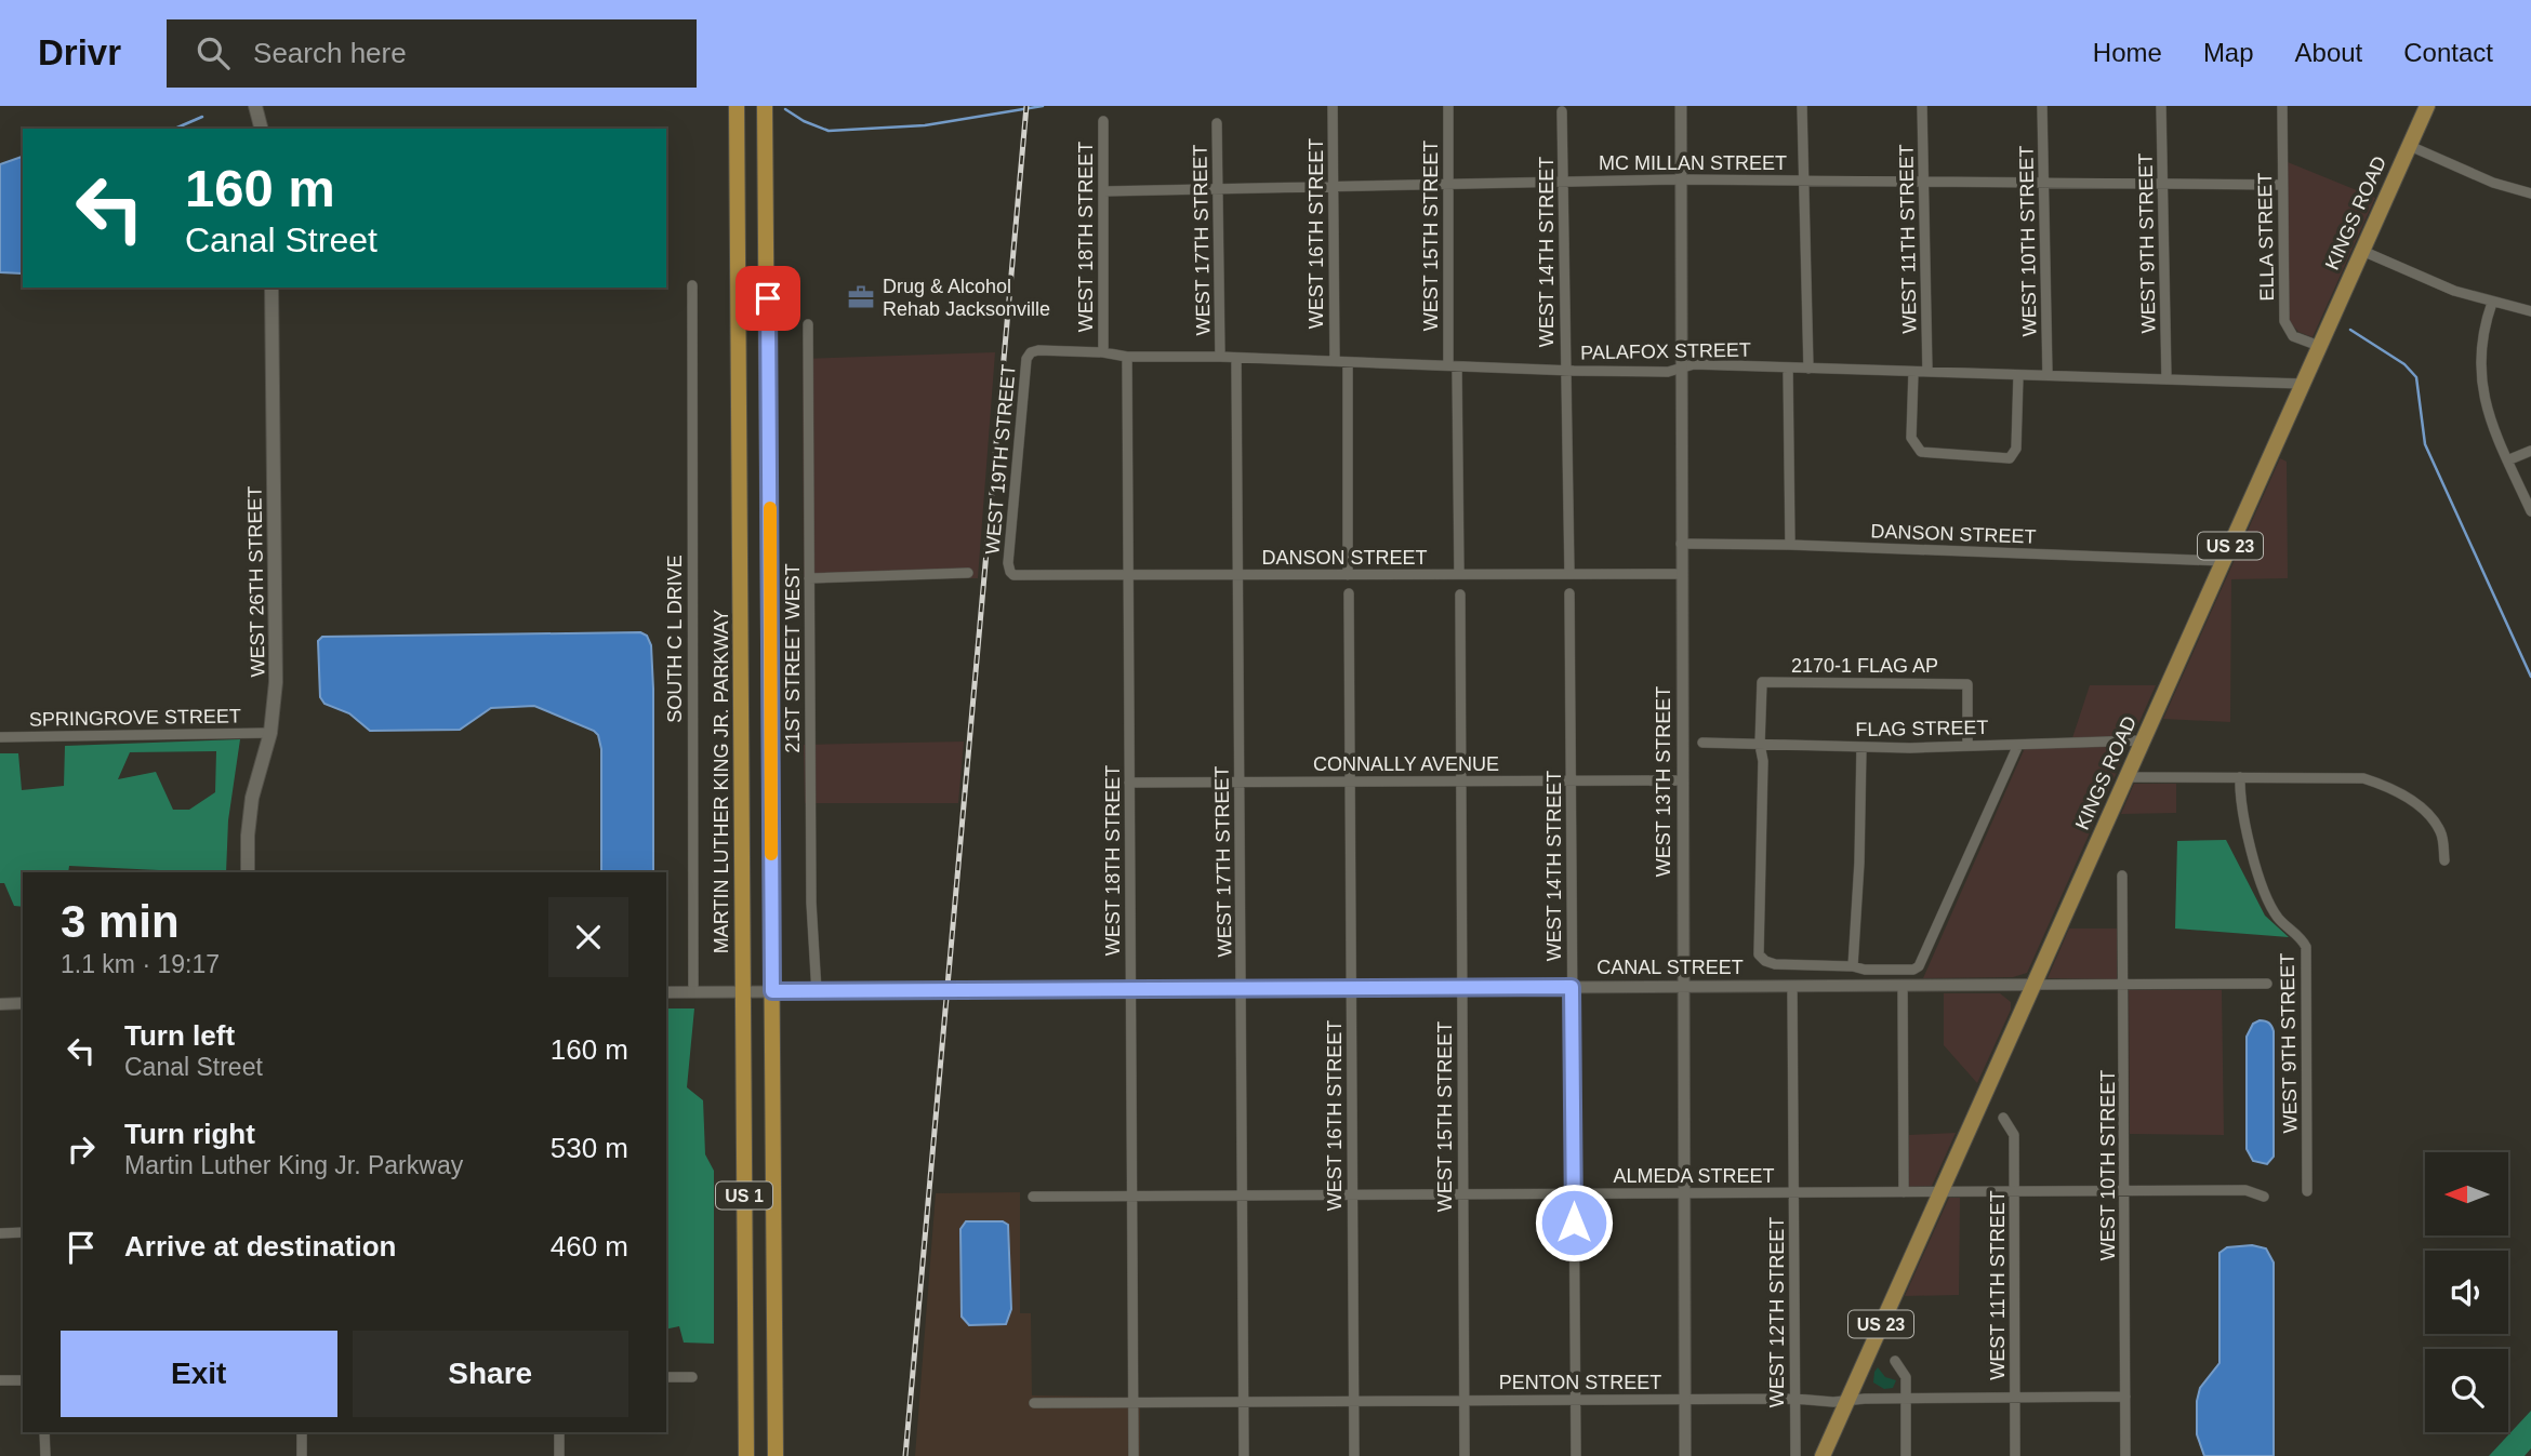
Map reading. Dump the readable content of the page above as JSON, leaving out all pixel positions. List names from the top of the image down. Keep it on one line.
{"streets":{"highway":["MARTIN LUTHER KING JR. PARKWAY","US 1"],"main road":["KINGS ROAD","US 23","WEST 26TH STREET"],"street":["MC MILLAN STREET","WEST 16TH STREET","WEST 15TH STREET","WEST 18TH STREET","ELLA STREET","WEST 11TH STREET","WEST 17TH STREET","WEST 10TH STREET","WEST 9TH STREET","WEST 14TH STREET","PALAFOX STREET","WEST 19TH STREET","DANSON STREET","SOUTH C L DRIVE","21ST STREET WEST","2170-1 FLAG AP","SPRINGROVE STREET","FLAG STREET","CONNALLY AVENUE","WEST 13TH STREET","CANAL STREET","ALMEDA STREET","WEST 12TH STREET","PENTON STREET"]},"crossings":[["MC MILLAN STREET","WEST 16TH STREET"],["MC MILLAN STREET","WEST 15TH STREET"],["MC MILLAN STREET","WEST 18TH STREET"],["MC MILLAN STREET","ELLA STREET"],["MC MILLAN STREET","WEST 11TH STREET"],["MC MILLAN STREET","WEST 17TH STREET"],["MC MILLAN STREET","WEST 10TH STREET"],["MC MILLAN STREET","WEST 9TH STREET"],["MC MILLAN STREET","WEST 14TH STREET"],["MC MILLAN STREET","WEST 13TH STREET"],["KINGS ROAD","ELLA STREET"],["KINGS ROAD","PALAFOX STREET"],["KINGS ROAD","DANSON STREET"],["KINGS ROAD","FLAG STREET"],["KINGS ROAD","CANAL STREET"],["KINGS ROAD","ALMEDA STREET"],["KINGS ROAD","PENTON STREET"],["WEST 16TH STREET","PALAFOX STREET"],["WEST 16TH STREET","CONNALLY AVENUE"],["WEST 16TH STREET","CANAL STREET"],["WEST 16TH STREET","ALMEDA STREET"],["WEST 16TH STREET","PENTON STREET"],["WEST 15TH STREET","PALAFOX STREET"],["WEST 15TH STREET","DANSON STREET"],["WEST 15TH STREET","CONNALLY AVENUE"],["WEST 15TH STREET","CANAL STREET"],["WEST 15TH STREET","ALMEDA STREET"],["WEST 15TH STREET","PENTON STREET"],["WEST 18TH STREET","PALAFOX STREET"],["WEST 18TH STREET","DANSON STREET"],["WEST 18TH STREET","CONNALLY AVENUE"],["WEST 18TH STREET","CANAL STREET"],["WEST 18TH STREET","ALMEDA STREET"],["WEST 18TH STREET","PENTON STREET"],["WEST 11TH STREET","PALAFOX STREET"],["WEST 11TH STREET","ALMEDA STREET"],["WEST 11TH STREET","PENTON STREET"],["WEST 17TH STREET","PALAFOX STREET"],["WEST 17TH STREET","DANSON STREET"],["WEST 17TH STREET","CONNALLY AVENUE"],["WEST 17TH STREET","CANAL STREET"],["WEST 17TH STREET","ALMEDA STREET"],["WEST 17TH STREET","PENTON STREET"],["WEST 10TH STREET","PALAFOX STREET"],["WEST 10TH STREET","CANAL STREET"],["WEST 10TH STREET","ALMEDA STREET"],["WEST 10TH STREET","PENTON STREET"],["WEST 9TH STREET","PALAFOX STREET"],["WEST 14TH STREET","PALAFOX STREET"],["WEST 14TH STREET","DANSON STREET"],["WEST 14TH STREET","CONNALLY AVENUE"],["WEST 14TH STREET","CANAL STREET"],["WEST 14TH STREET","ALMEDA STREET"],["WEST 14TH STREET","PENTON STREET"],["PALAFOX STREET","WEST 19TH STREET"],["PALAFOX STREET","WEST 13TH STREET"],["WEST 19TH STREET","DANSON STREET"],["DANSON STREET","WEST 13TH STREET"],["WEST 26TH STREET","SPRINGROVE STREET"],["SOUTH C L DRIVE","CANAL STREET"],["21ST STREET WEST","CANAL STREET"],["2170-1 FLAG AP","FLAG STREET"],["CONNALLY AVENUE","WEST 13TH STREET"],["MARTIN LUTHER KING JR. PARKWAY","CANAL STREET"],["WEST 13TH STREET","CANAL STREET"],["WEST 13TH STREET","ALMEDA STREET"],["WEST 13TH STREET","PENTON STREET"],["CANAL STREET","US 1"],["CANAL STREET","WEST 12TH STREET"],["ALMEDA STREET","WEST 12TH STREET"],["WEST 12TH STREET","PENTON STREET"]],"places":{"office":["Drug & Alcohol Rehab Jacksonville"]},"north":"left","page":{"header":"Drivr","search":"Search here","nav":["Home","Map","About","Contact"],"turn":["160 m","Canal Street"],"heading":["3 min","1.1 km · 19:17"],"list":[{"name":"Turn left","note":"Canal Street","value":"160 m"},{"name":"Turn right","note":"Martin Luther King Jr. Parkway","value":"530 m"},{"name":"Arrive at destination","value":"460 m"}],"buttons":["Exit","Share"]}}
